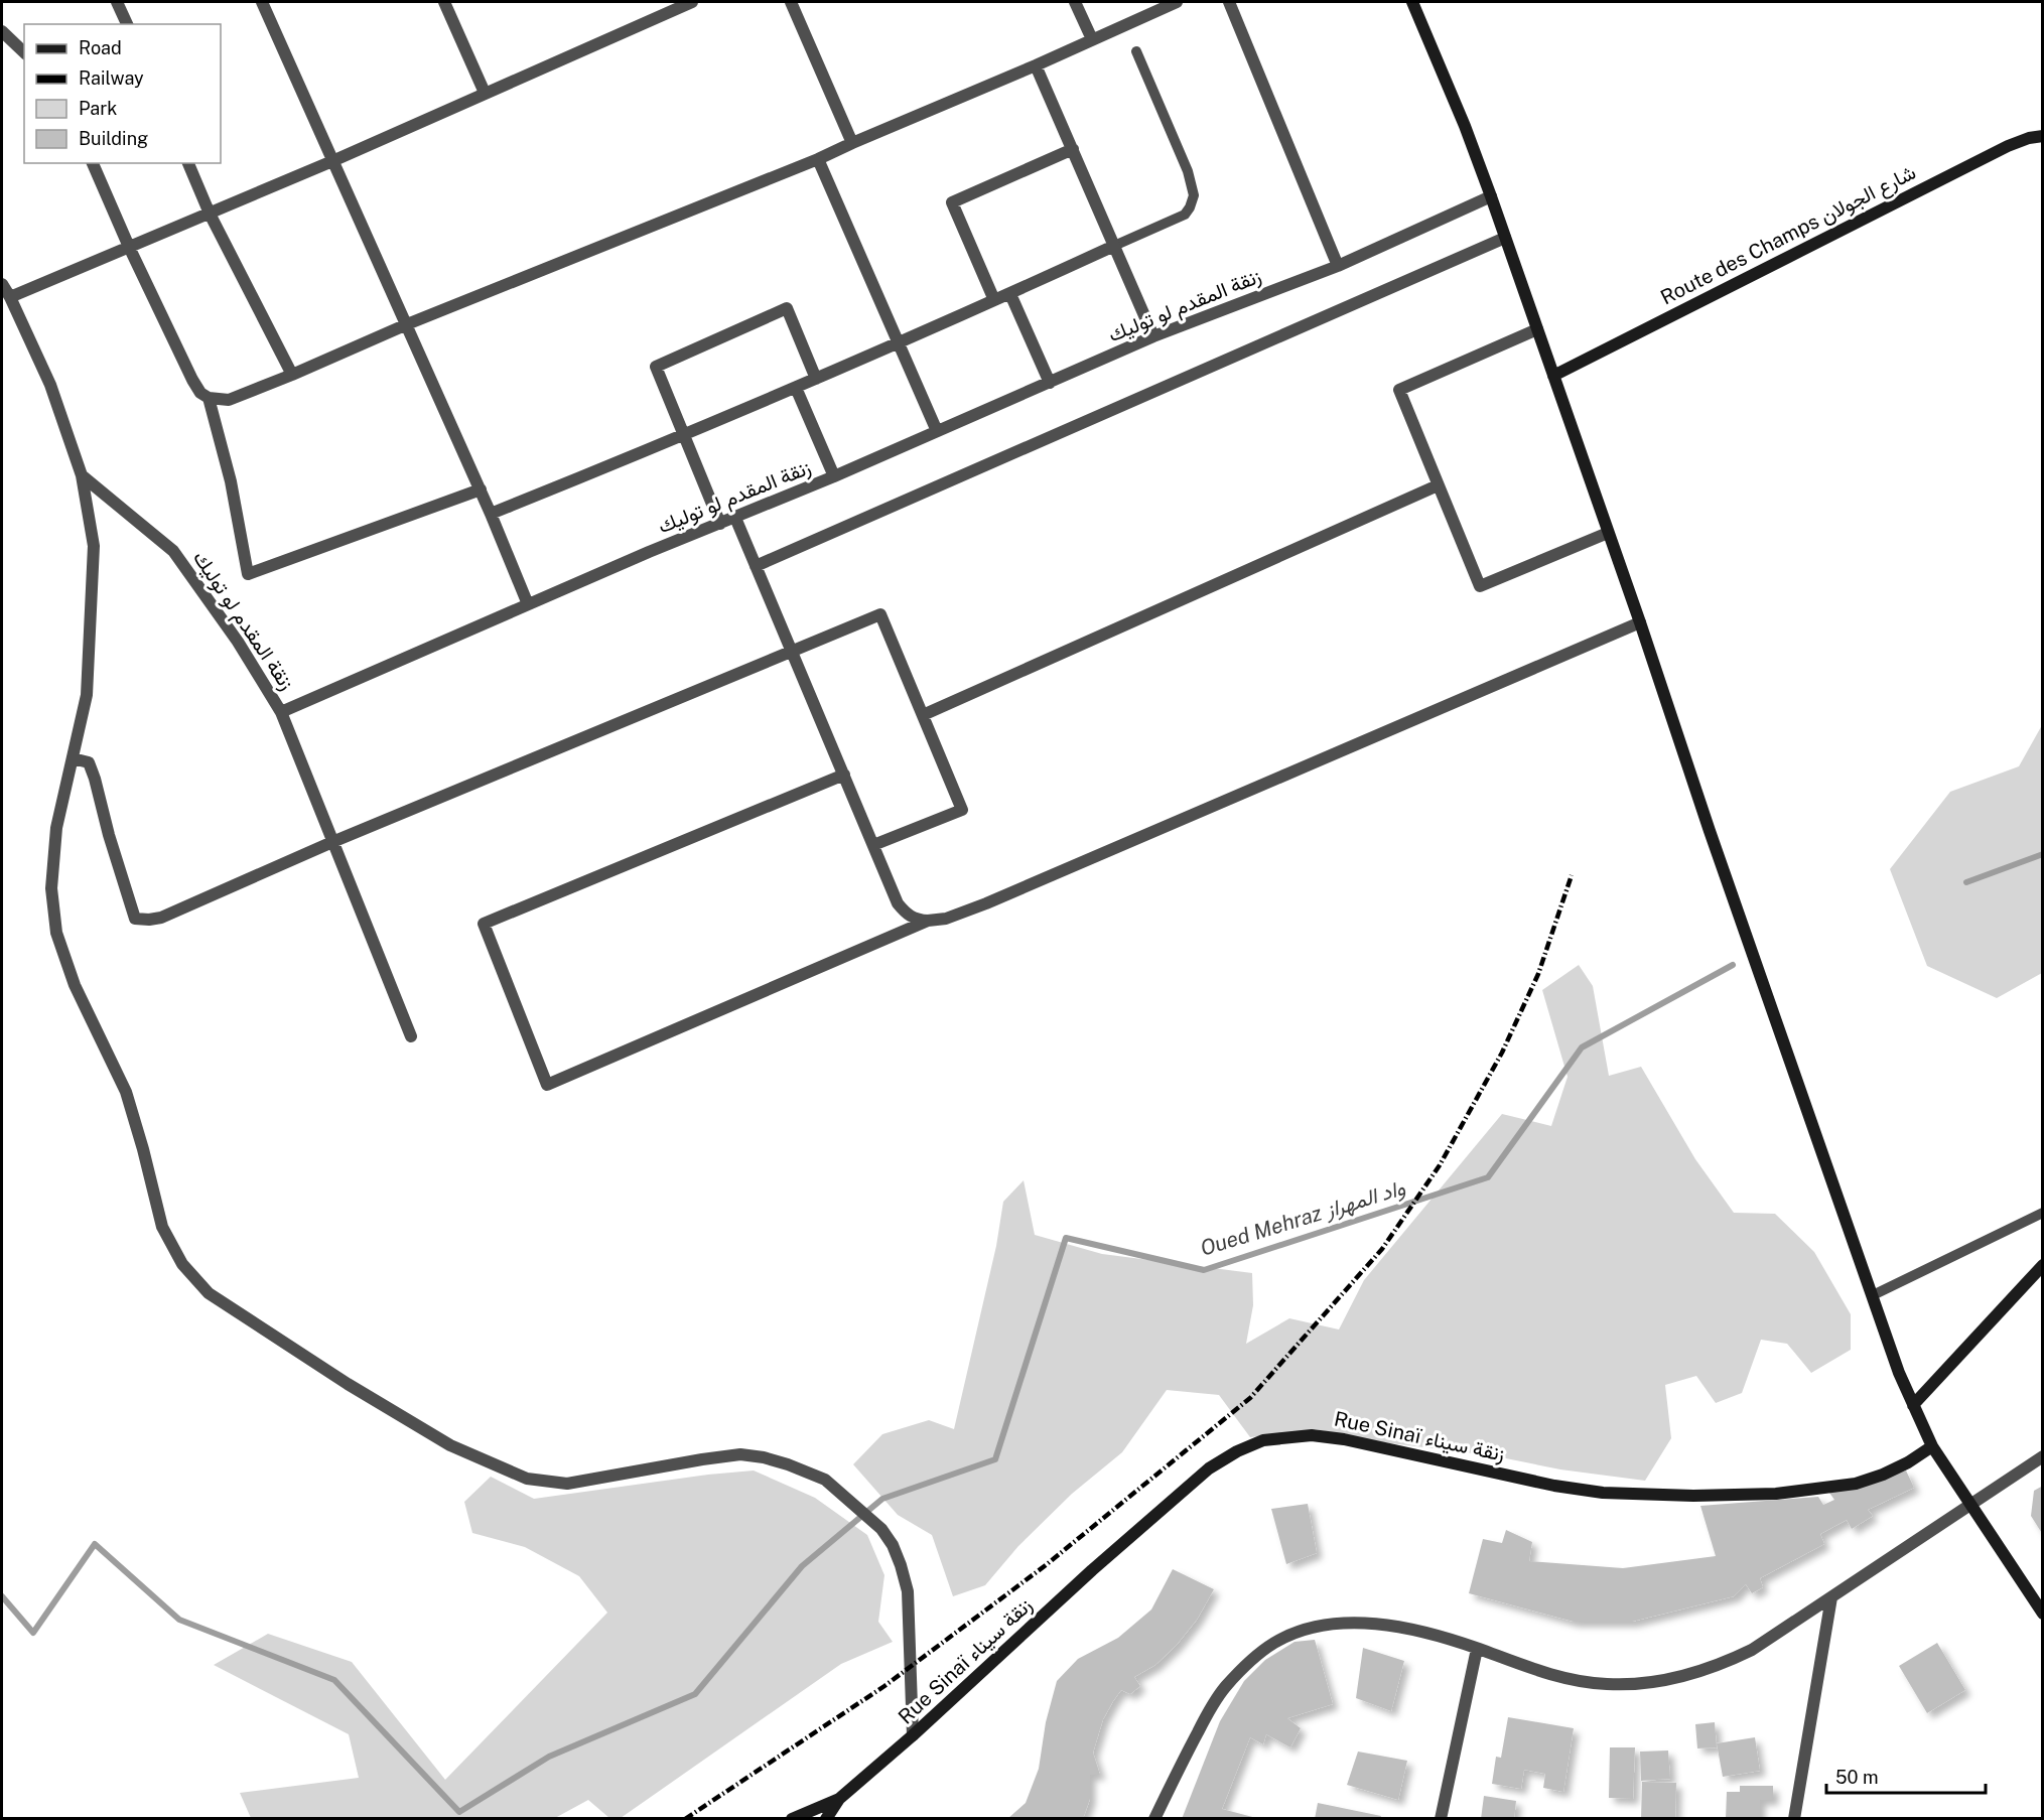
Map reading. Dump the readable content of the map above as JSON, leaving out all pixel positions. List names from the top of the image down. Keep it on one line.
{"streets":{"street":["Route des Champs شارع الجولان","زنقة المقدم لو توليك","Rue Sinaï زنقة سيناء"]},"water":["Oued Mehraz واد المهراز"],"legend":["Road","Railway","Park","Building"],"scale_bar":"50 m"}
